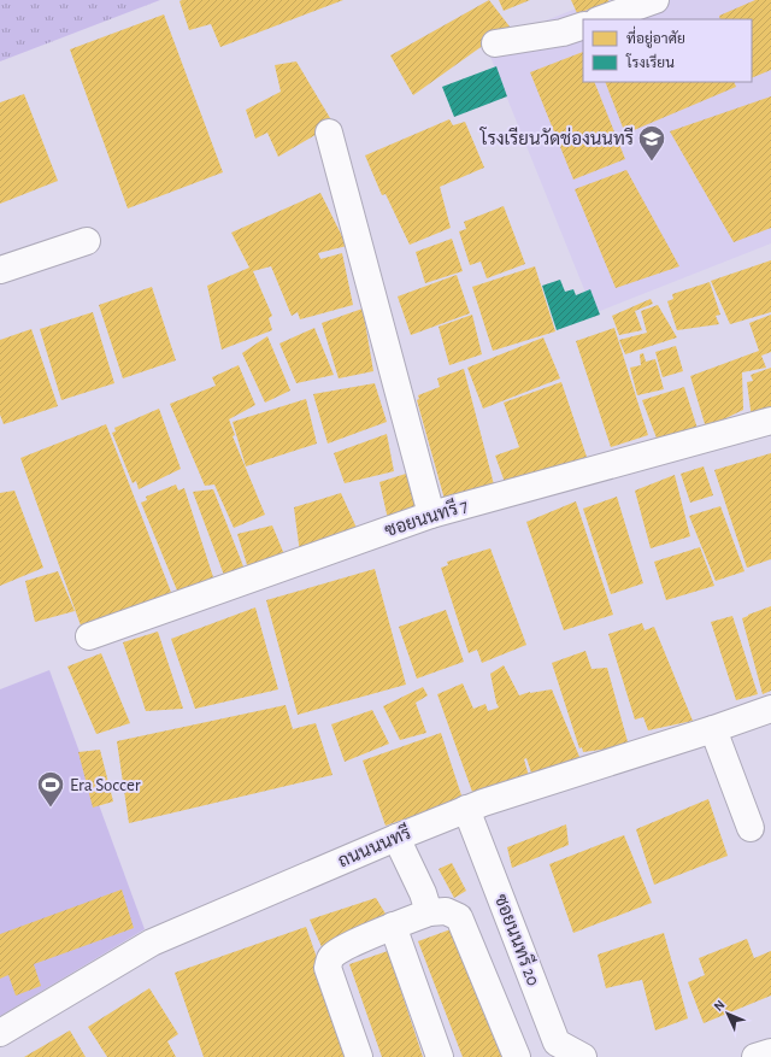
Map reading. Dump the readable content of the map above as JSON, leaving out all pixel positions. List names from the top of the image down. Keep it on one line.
{"streets":{"street":["ซอยนนทรี 7","ถนนนนทรี","ซอยนนทรี 20"]},"crossings":[["ถนนนนทรี","ซอยนนทรี 20"]],"places":{"school or university":["โรงเรียนวัดช่องนนทรี"],"sports":["Era Soccer"]},"legend":["ที่อยู่อาศัย","โรงเรียน"],"north":"top left"}
